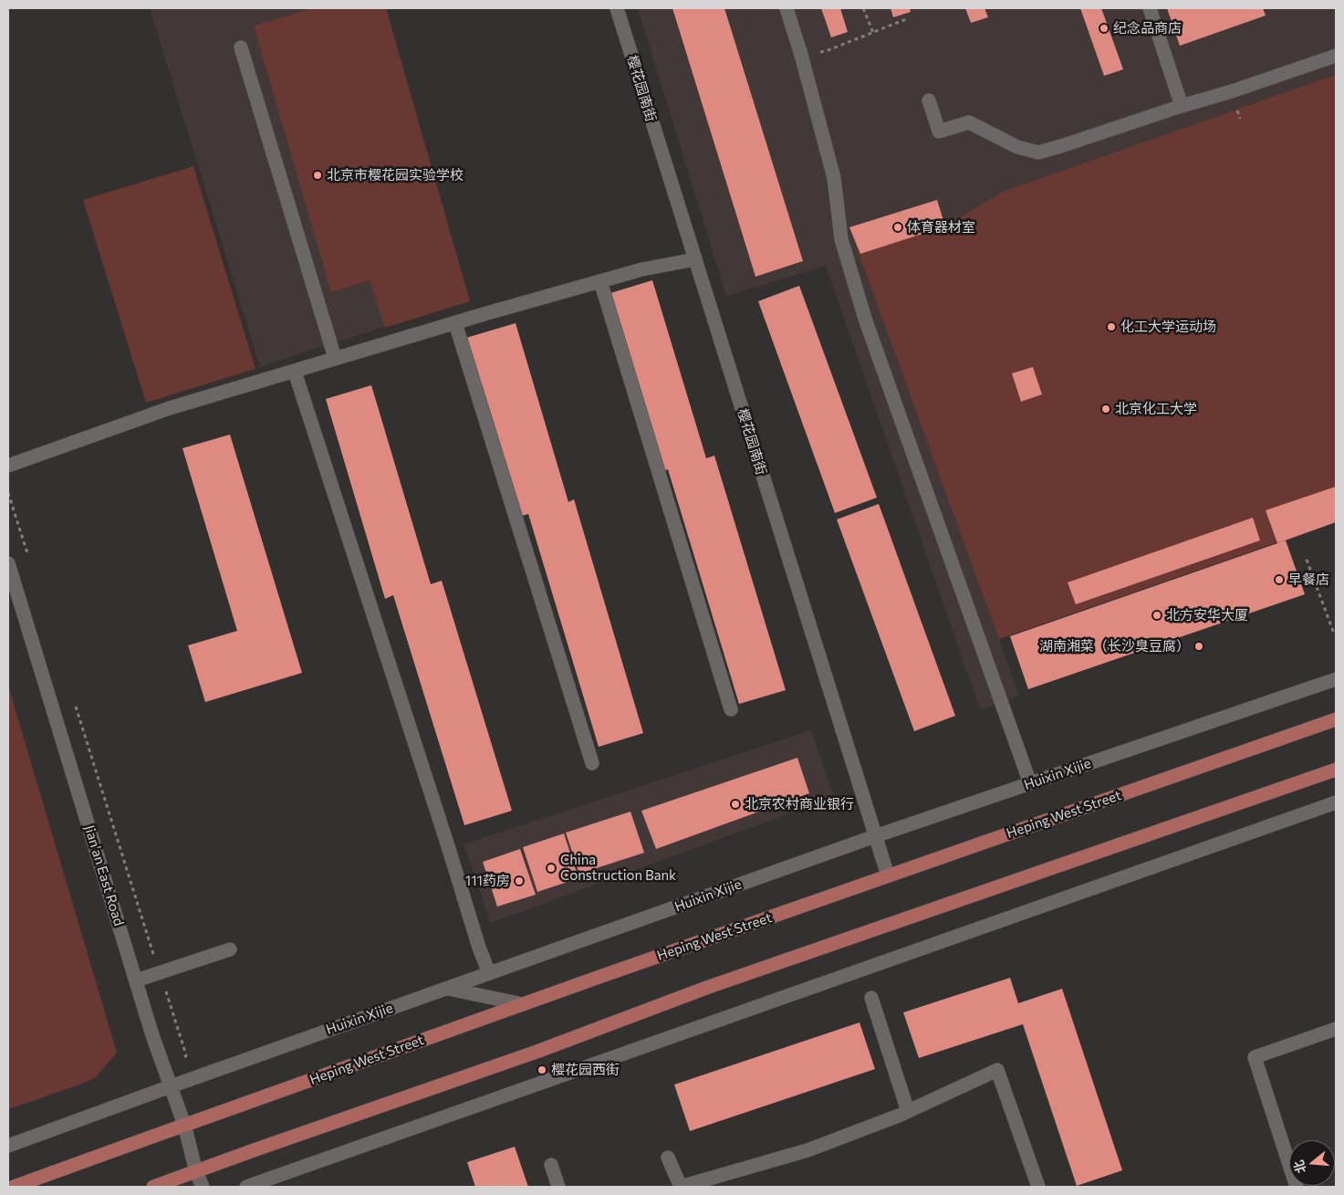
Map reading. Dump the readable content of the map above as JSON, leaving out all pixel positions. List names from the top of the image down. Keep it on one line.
{"streets":{"main road":["Heping West Street"],"street":["樱花园南街","Huixin Xijie","Jian'an East Road"]},"crossings":[["樱花园南街","Huixin Xijie"],["樱花园南街","Heping West Street"],["Huixin Xijie","Jian'an East Road"],["Heping West Street","Jian'an East Road"]],"places":["纪念品商店","北京市樱花园实验学校","体育器材室","化工大学运动场","北京化工大学","早餐店","北方安华大厦","湖南湘菜（长沙臭豆腐）","北京农村商业银行","China Construction Bank","111药房","樱花园西街"],"north":"left"}
